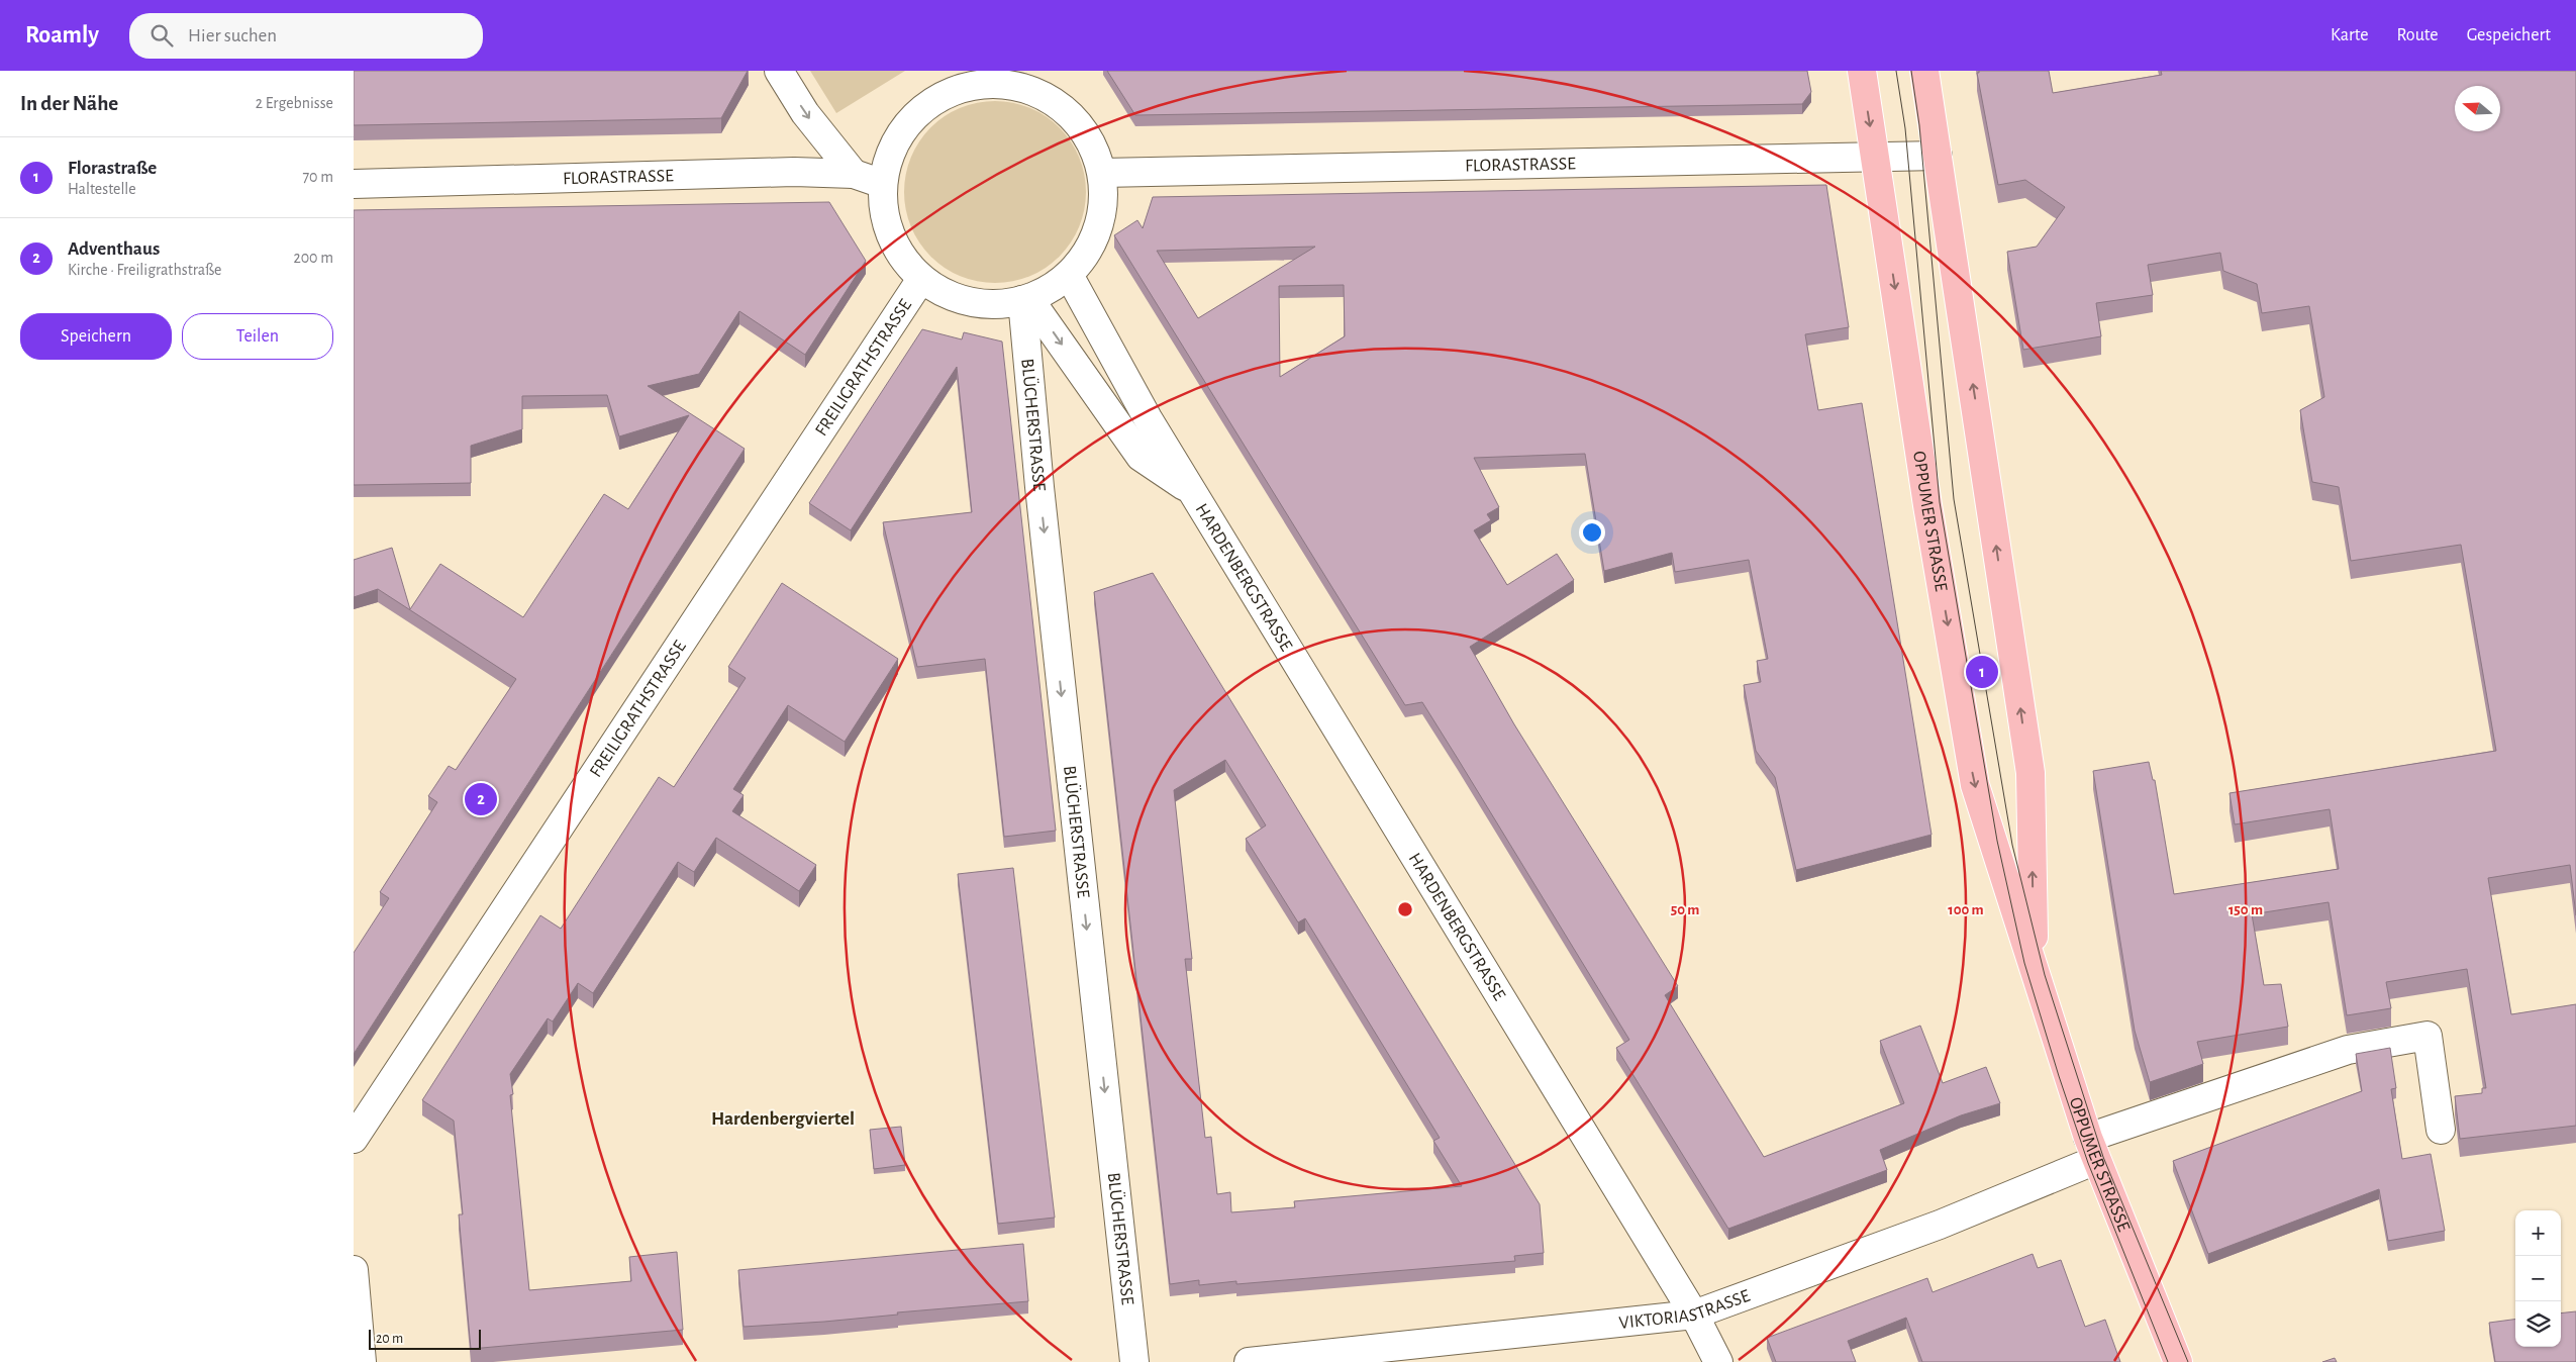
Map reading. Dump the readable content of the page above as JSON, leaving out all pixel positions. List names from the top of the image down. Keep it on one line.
{"streets":{"main road":["OPPUMER STRASSE"],"street":["FLORASTRASSE","FREILIGRATHSTRASSE","BLÜCHERSTRASSE","HARDENBERGSTRASSE","VIKTORIASTRASSE"]},"crossings":[["FLORASTRASSE","OPPUMER STRASSE"],["BLÜCHERSTRASSE","HARDENBERGSTRASSE"],["OPPUMER STRASSE","VIKTORIASTRASSE"],["HARDENBERGSTRASSE","VIKTORIASTRASSE"]],"one_way":["BLÜCHERSTRASSE"],"districts":["Hardenbergviertel"],"scale_bar":"20 m","north":"left","page":{"header":"Roamly","search":"Hier suchen","nav":["Karte","Route","Gespeichert"],"heading":["In der Nähe","2 Ergebnisse"],"list":[{"mark":"1","name":"Florastraße","note":"Haltestelle","value":"70 m"},{"mark":"2","name":"Adventhaus","note":"Kirche · Freiligrathstraße","value":"200 m"}],"buttons":["Speichern","Teilen"],"pins":["1","2"],"map_buttons":["+","−"],"scale":"20 m"},"rings":["50 m","100 m","150 m"]}
